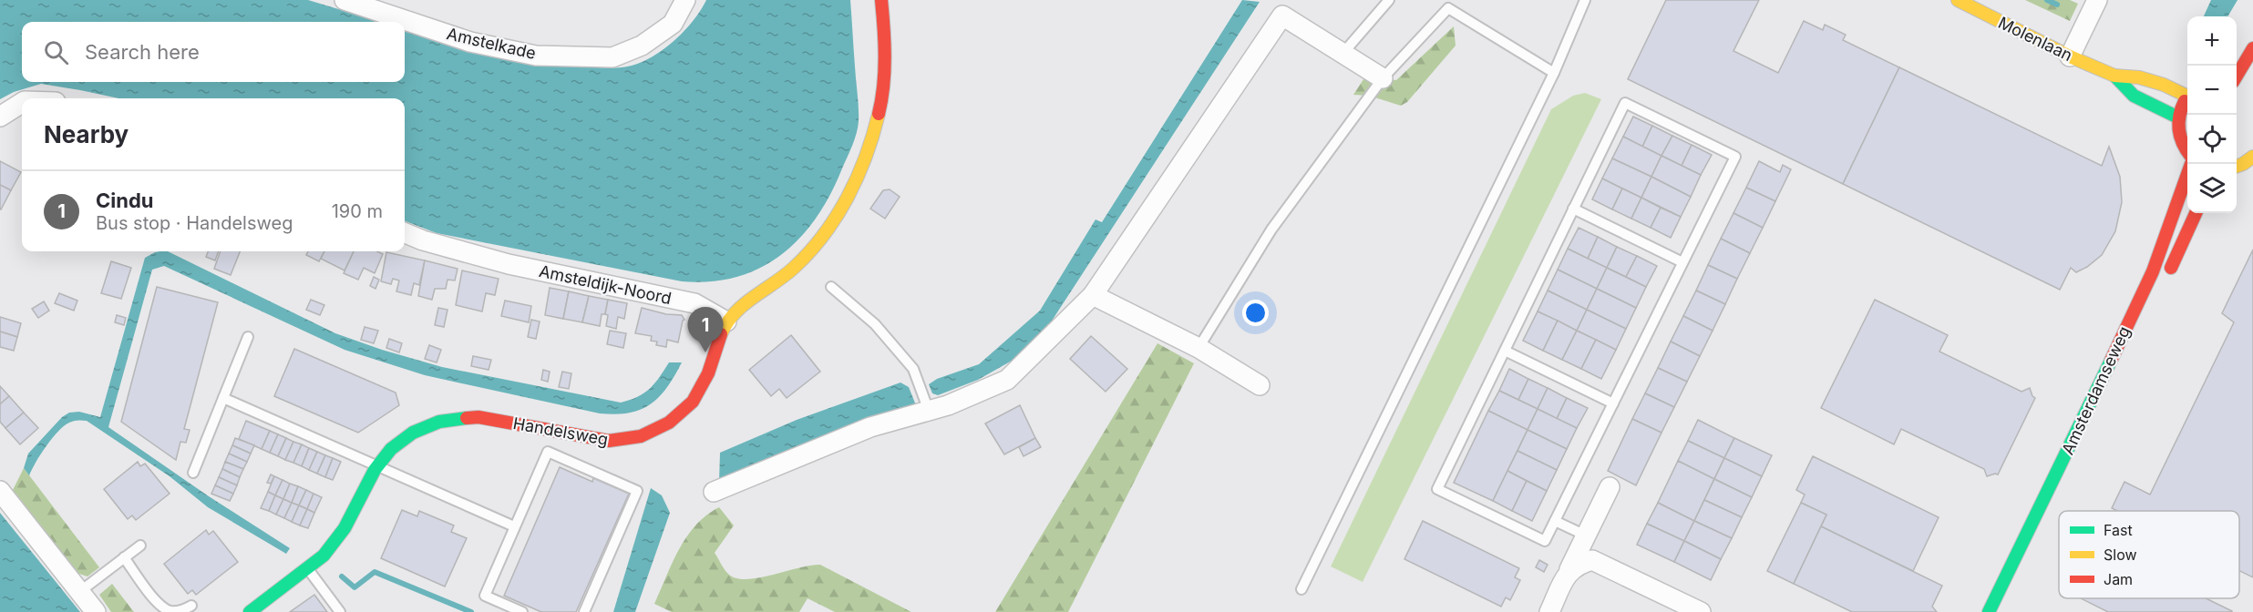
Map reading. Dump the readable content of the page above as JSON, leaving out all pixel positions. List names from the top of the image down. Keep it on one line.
{"streets":{"street":["Molenlaan","Amstelkade","Amsteldijk-Noord","Amsterdamseweg","Handelsweg"]},"crossings":[["Amsteldijk-Noord","Handelsweg"]],"legend":["Fast","Slow","Jam"],"page":{"map_buttons":["+","−"],"search":"Search here","heading":"Nearby","list":[{"mark":"1","name":"Cindu","note":"Bus stop · Handelsweg","value":"190 m"}],"pins":"1"}}
